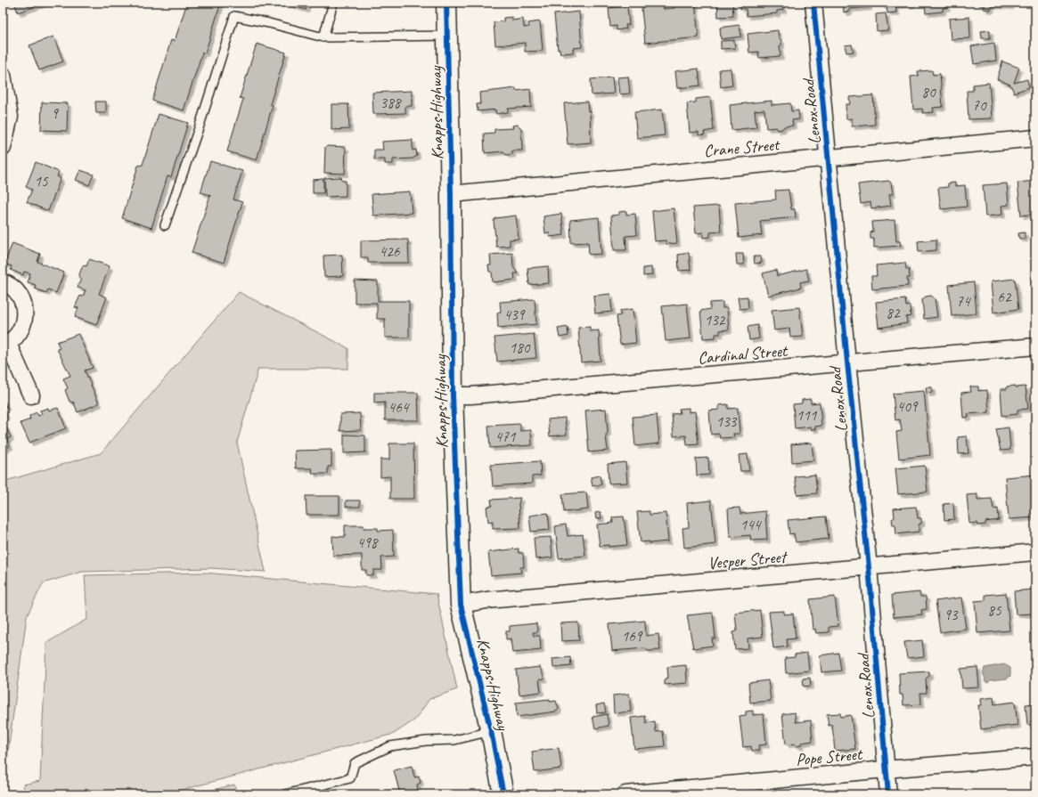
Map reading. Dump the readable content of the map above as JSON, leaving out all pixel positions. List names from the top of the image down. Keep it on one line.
{"streets":{"street":["Lenox Road","Knapps Highway","Crane Street","Cardinal Street","Vesper Street","Pope Street"]},"crossings":[["Lenox Road","Crane Street"],["Lenox Road","Cardinal Street"],["Lenox Road","Vesper Street"],["Lenox Road","Pope Street"],["Knapps Highway","Crane Street"],["Knapps Highway","Cardinal Street"],["Knapps Highway","Vesper Street"]],"house_numbers":["80","388","70","9","15","426","62","74","82","439","132","180","409","464","111","133","471","144","498","85","93","169"]}
